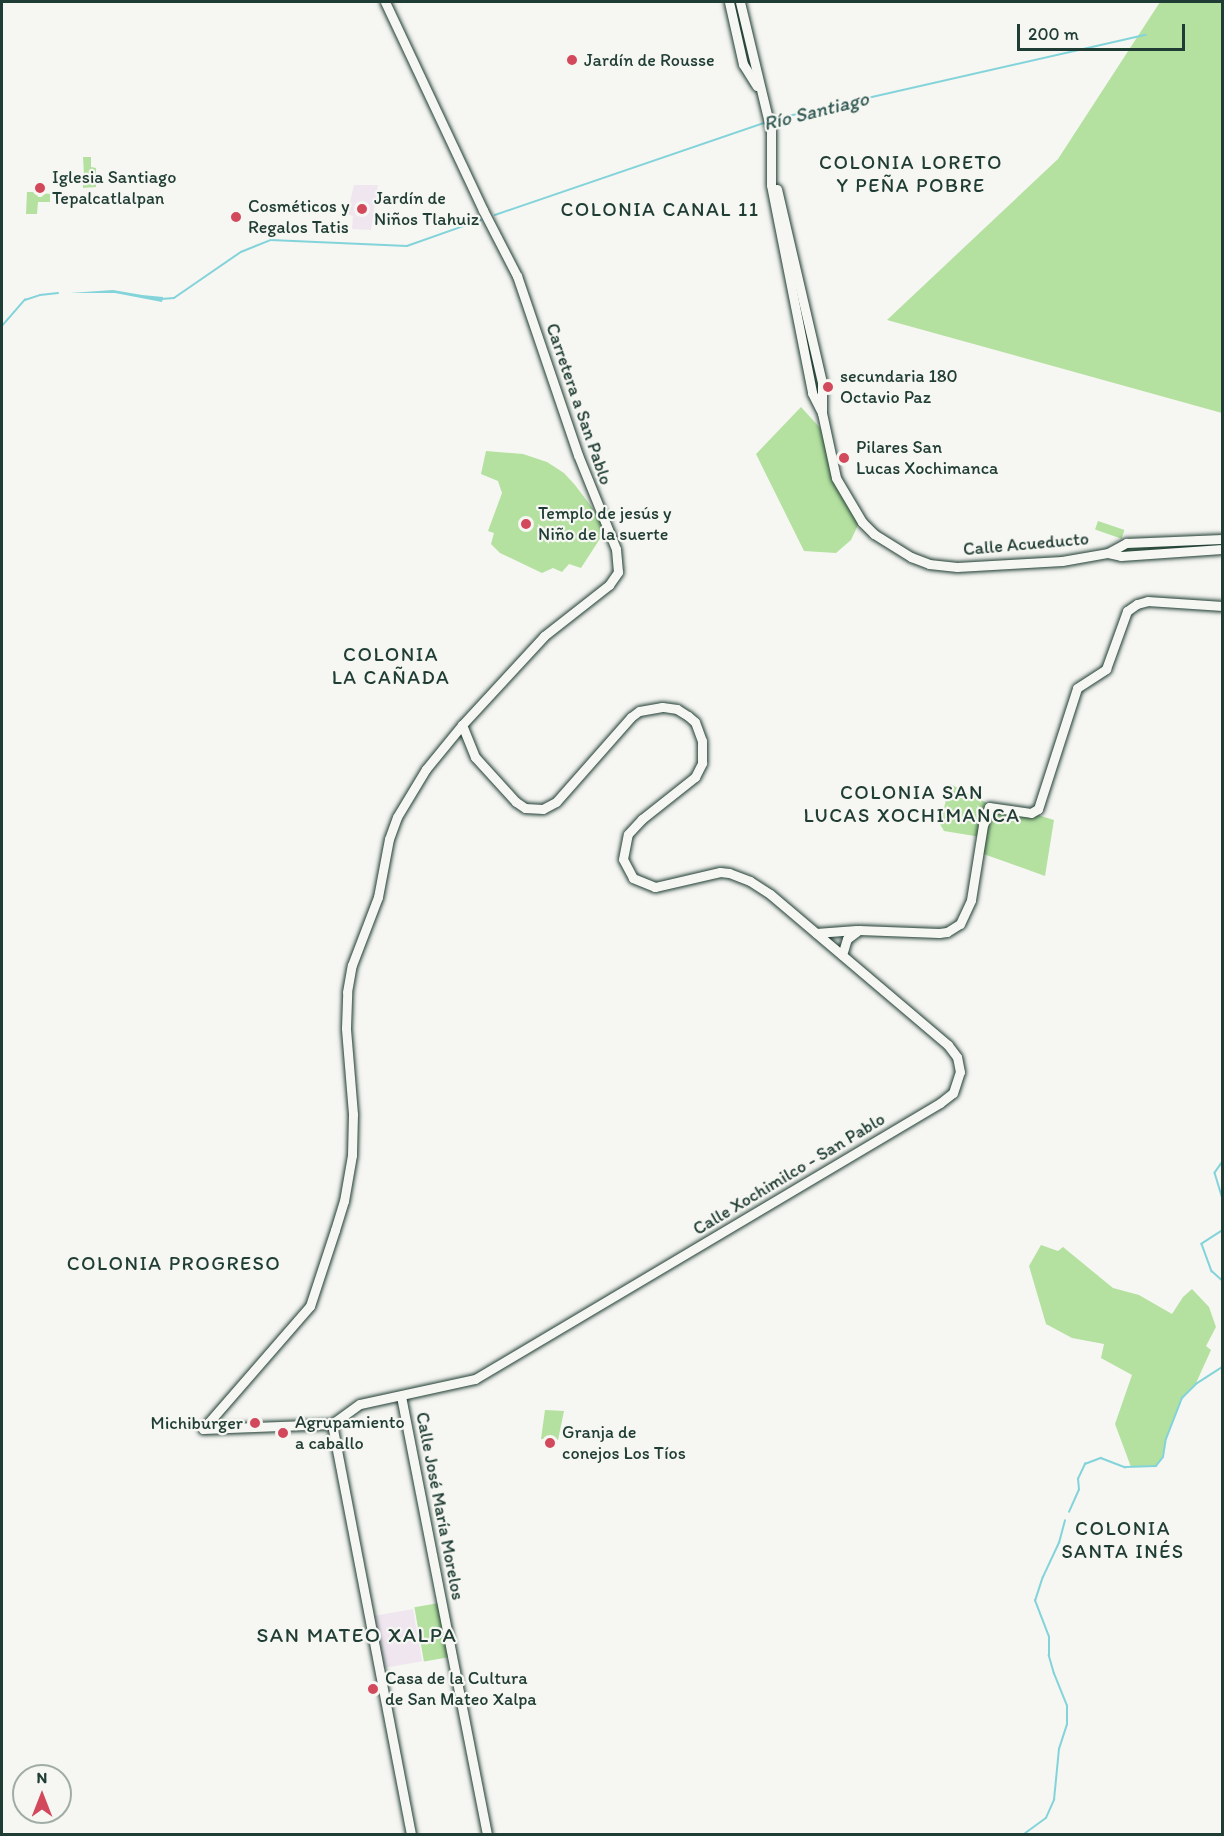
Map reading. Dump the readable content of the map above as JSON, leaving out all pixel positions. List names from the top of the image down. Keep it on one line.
{"streets":{"main road":["Carretera a San Pablo","Calle Acueducto","Calle Xochimilco - San Pablo","Calle José María Morelos"]},"crossings":[["Carretera a San Pablo","Calle Xochimilco - San Pablo"],["Calle Xochimilco - San Pablo","Calle José María Morelos"]],"districts":["COLONIA LORETO Y PEÑA POBRE","COLONIA CANAL 11","COLONIA LA CAÑADA","COLONIA SAN LUCAS XOCHIMANCA","COLONIA PROGRESO","COLONIA SANTA INÉS","SAN MATEO XALPA"],"water":["Río Santiago"],"places":["Jardín de Rousse","Iglesia Santiago Tepalcatlalpan","Jardín de Niños Tlahuiz","Cosméticos y Regalos Tatis","secundaria 180 Octavio Paz","Pilares San Lucas Xochimanca","Templo de jesús y Niño de la suerte","Michiburger","Agrupamiento a caballo","Granja de conejos Los Tíos","Casa de la Cultura de San Mateo Xalpa"],"scale_bar":"200 m","north":"top"}
